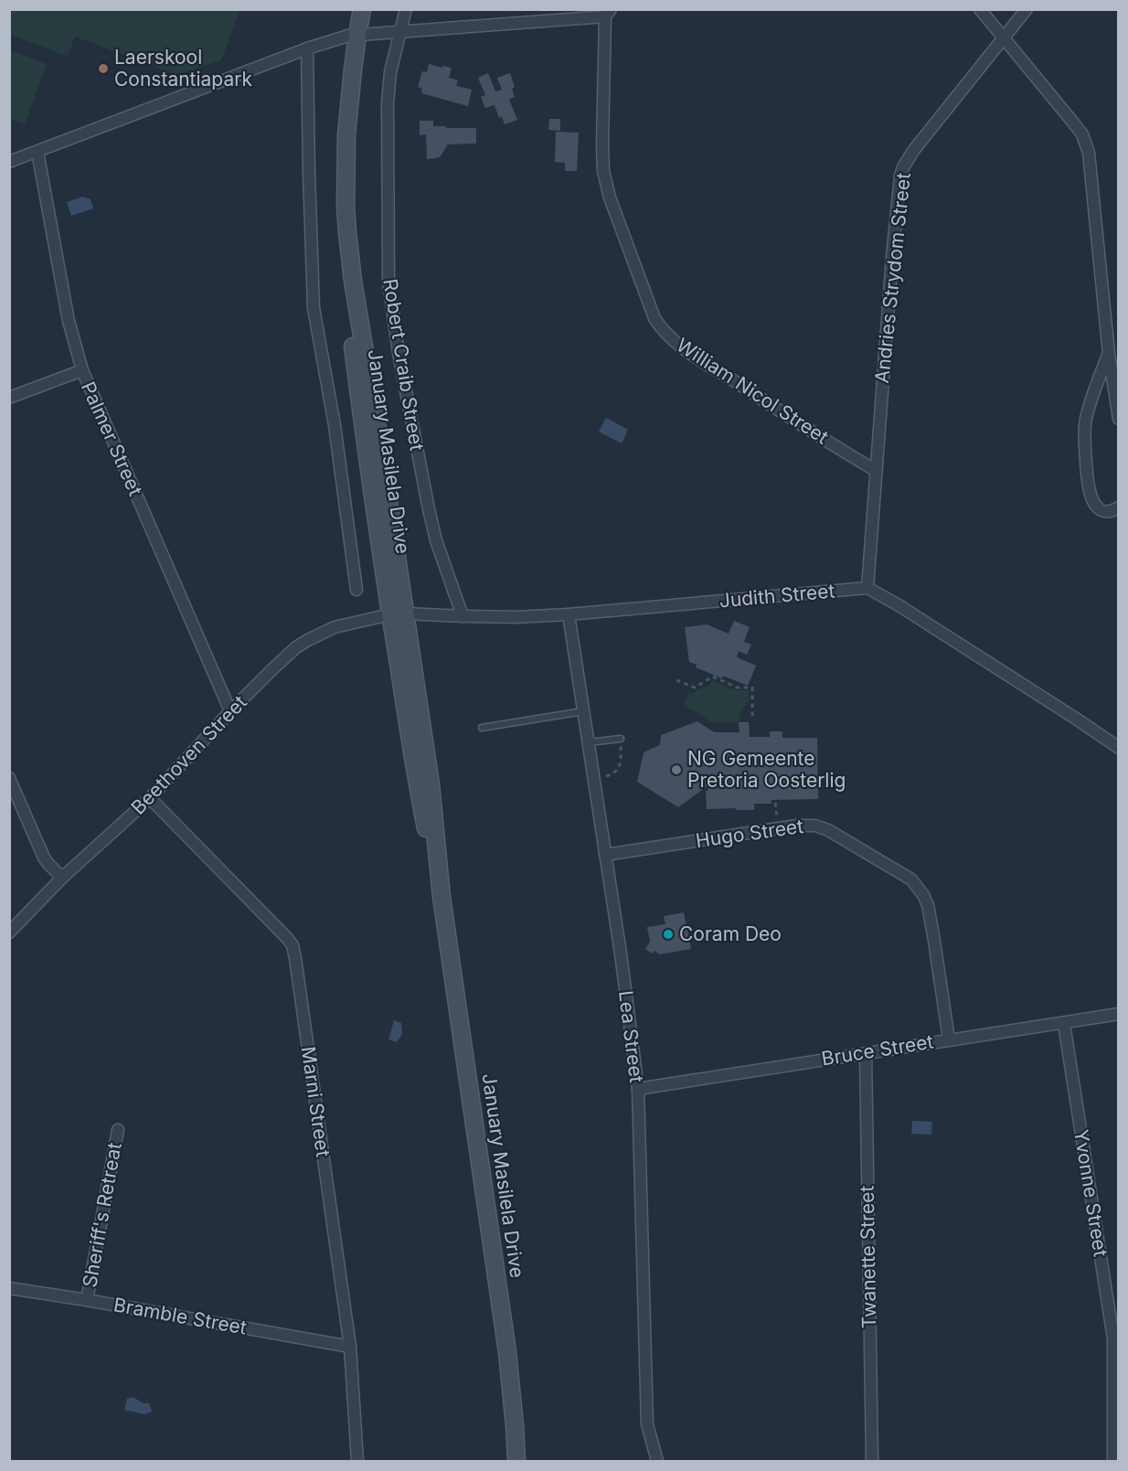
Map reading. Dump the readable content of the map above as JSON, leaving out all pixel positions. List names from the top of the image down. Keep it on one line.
{"streets":{"main road":["January Masilela Drive"],"street":["Andries Strydom Street","Robert Craib Street","William Nicol Street","Palmer Street","Judith Street","Beethoven Street","Hugo Street","Lea Street","Bruce Street","Marni Street","Yvonne Street","Sheriff's Retreat","Twanette Street","Bramble Street"]},"crossings":[["Andries Strydom Street","William Nicol Street"],["Andries Strydom Street","Judith Street"],["Robert Craib Street","Judith Street"],["Palmer Street","Beethoven Street"],["January Masilela Drive","Judith Street"],["January Masilela Drive","Beethoven Street"],["Judith Street","Beethoven Street"],["Judith Street","Lea Street"],["Beethoven Street","Marni Street"],["Hugo Street","Lea Street"],["Hugo Street","Bruce Street"],["Lea Street","Bruce Street"],["Bruce Street","Yvonne Street"],["Bruce Street","Twanette Street"],["Marni Street","Bramble Street"],["Sheriff's Retreat","Bramble Street"]],"places":["Laerskool Constantiapark","NG Gemeente Pretoria Oosterlig","Coram Deo"]}
